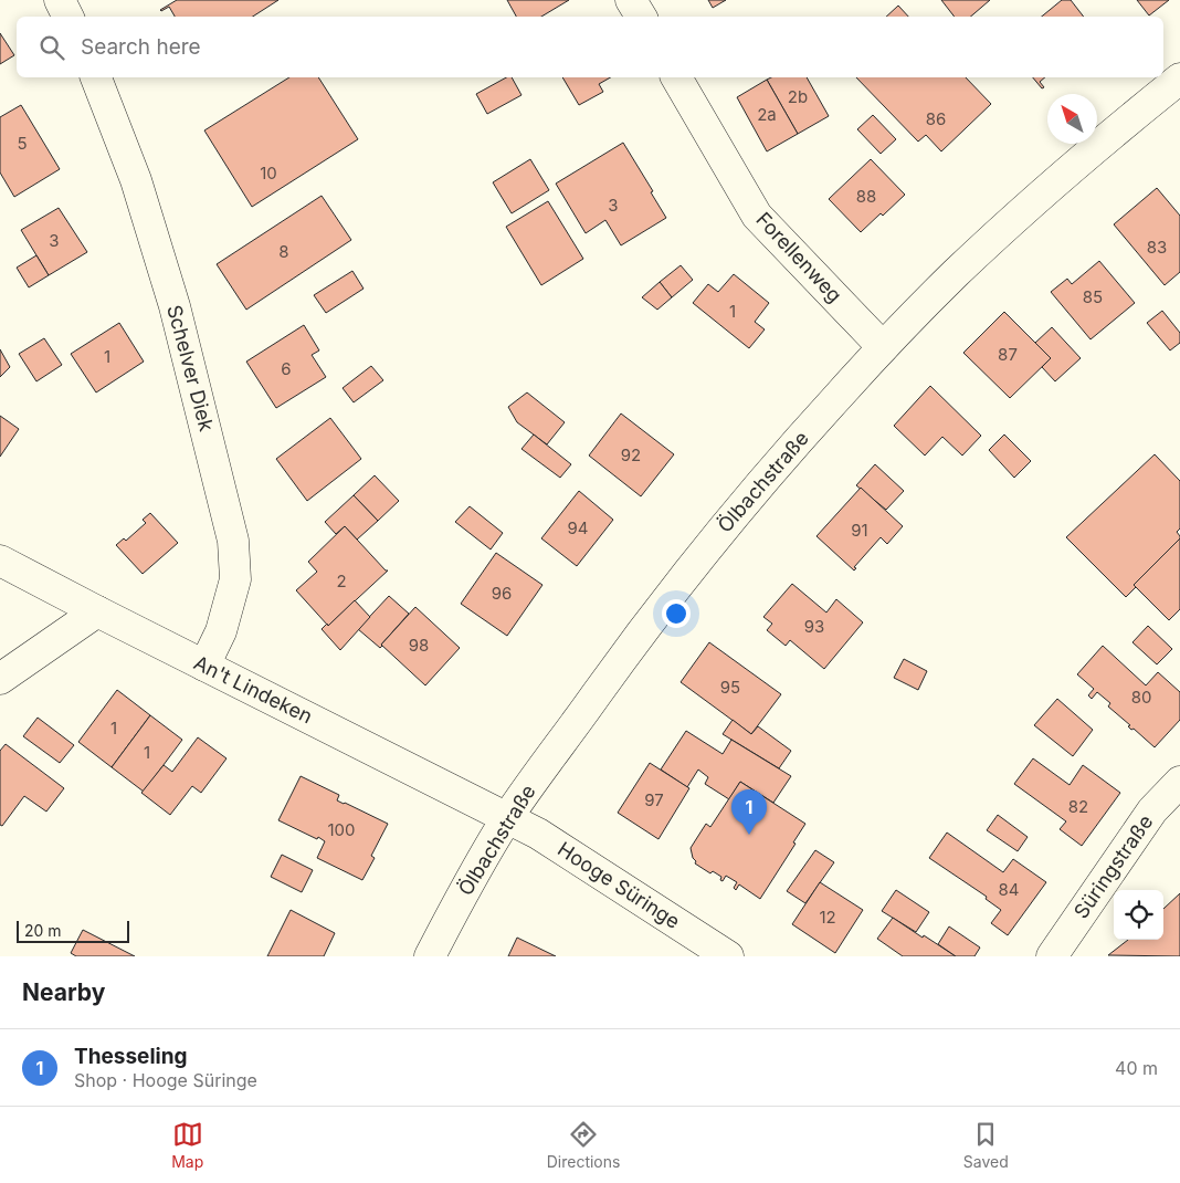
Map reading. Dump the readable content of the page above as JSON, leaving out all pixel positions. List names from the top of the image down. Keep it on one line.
{"streets":{"street":["Forellenweg","Schelver Diek","Ölbachstraße","An't Lindeken","Süringstraße","Hooge Süringe"]},"crossings":[["Forellenweg","Ölbachstraße"],["Schelver Diek","An't Lindeken"],["Ölbachstraße","An't Lindeken"],["Ölbachstraße","Hooge Süringe"],["An't Lindeken","Hooge Süringe"]],"house_numbers":["2b","2a","86","5","10","88","3","3","83","8","85","1","87","1","6","92","94","91","2","96","93","98","95","80","1","1","97","82","100","84","12"],"scale_bar":"20 m","north":"top left","page":{"search":"Search here","pins":"1","scale":"20 m","heading":"Nearby","list":[{"mark":"1","name":"Thesseling","note":"Shop · Hooge Süringe","value":"40 m"}],"nav":["Map","Directions","Saved"]}}
